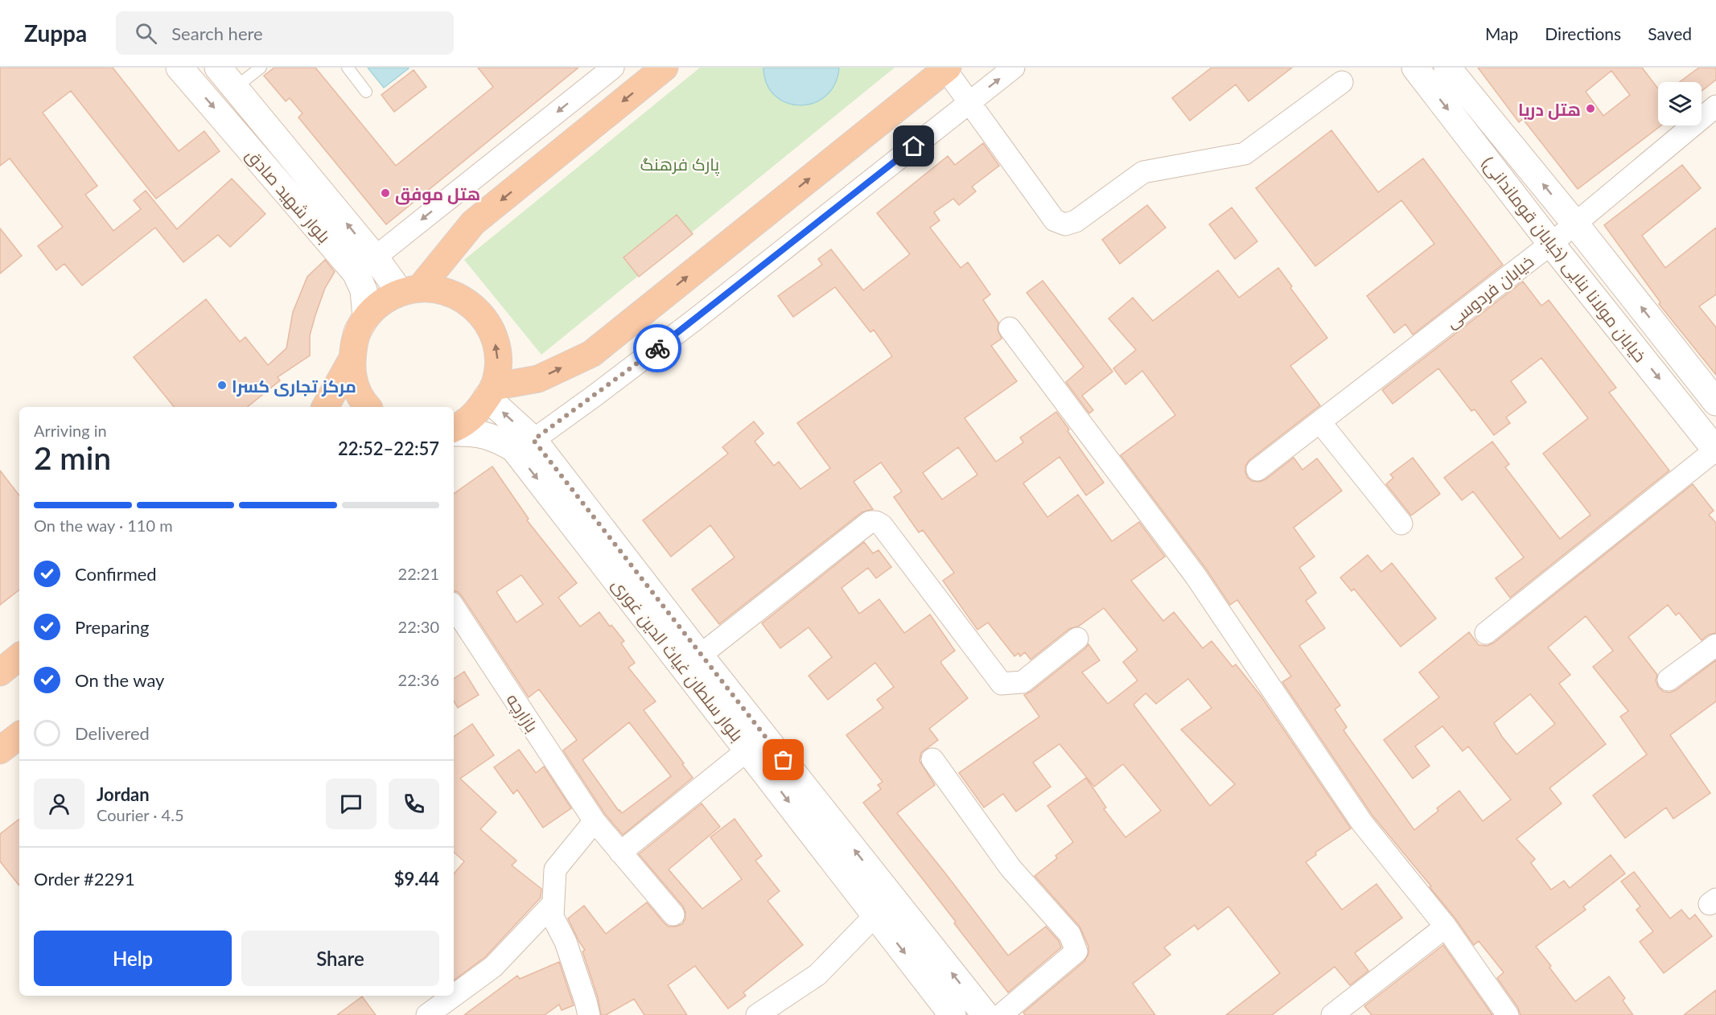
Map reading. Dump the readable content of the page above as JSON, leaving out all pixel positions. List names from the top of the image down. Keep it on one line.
{"streets":{"street":["بلوار شهید صادق","خیابان مولانا بنایی (خیابان قوماندانی)","خیابان فردوسی","بلوار سلطان غیاث الدین غوری","بازارچه"]},"crossings":[["خیابان مولانا بنایی (خیابان قوماندانی)","خیابان فردوسی"]],"parks":["پارک فرهنگ"],"places":["هتل دریا","هتل موفق","مرکز تجاری کسرا"],"page":{"header":"Zuppa","search":"Search here","nav":["Map","Directions","Saved"],"heading":["2 min","Arriving in","22:52–22:57"],"panel":["Jordan","Courier · 4.5","Order #2291","$9.44"],"bar":"On the way · 110 m","list":[["Confirmed","22:21"],["Preparing","22:30"],["On the way","22:36"],"Delivered"],"buttons":["Help","Share"]}}
